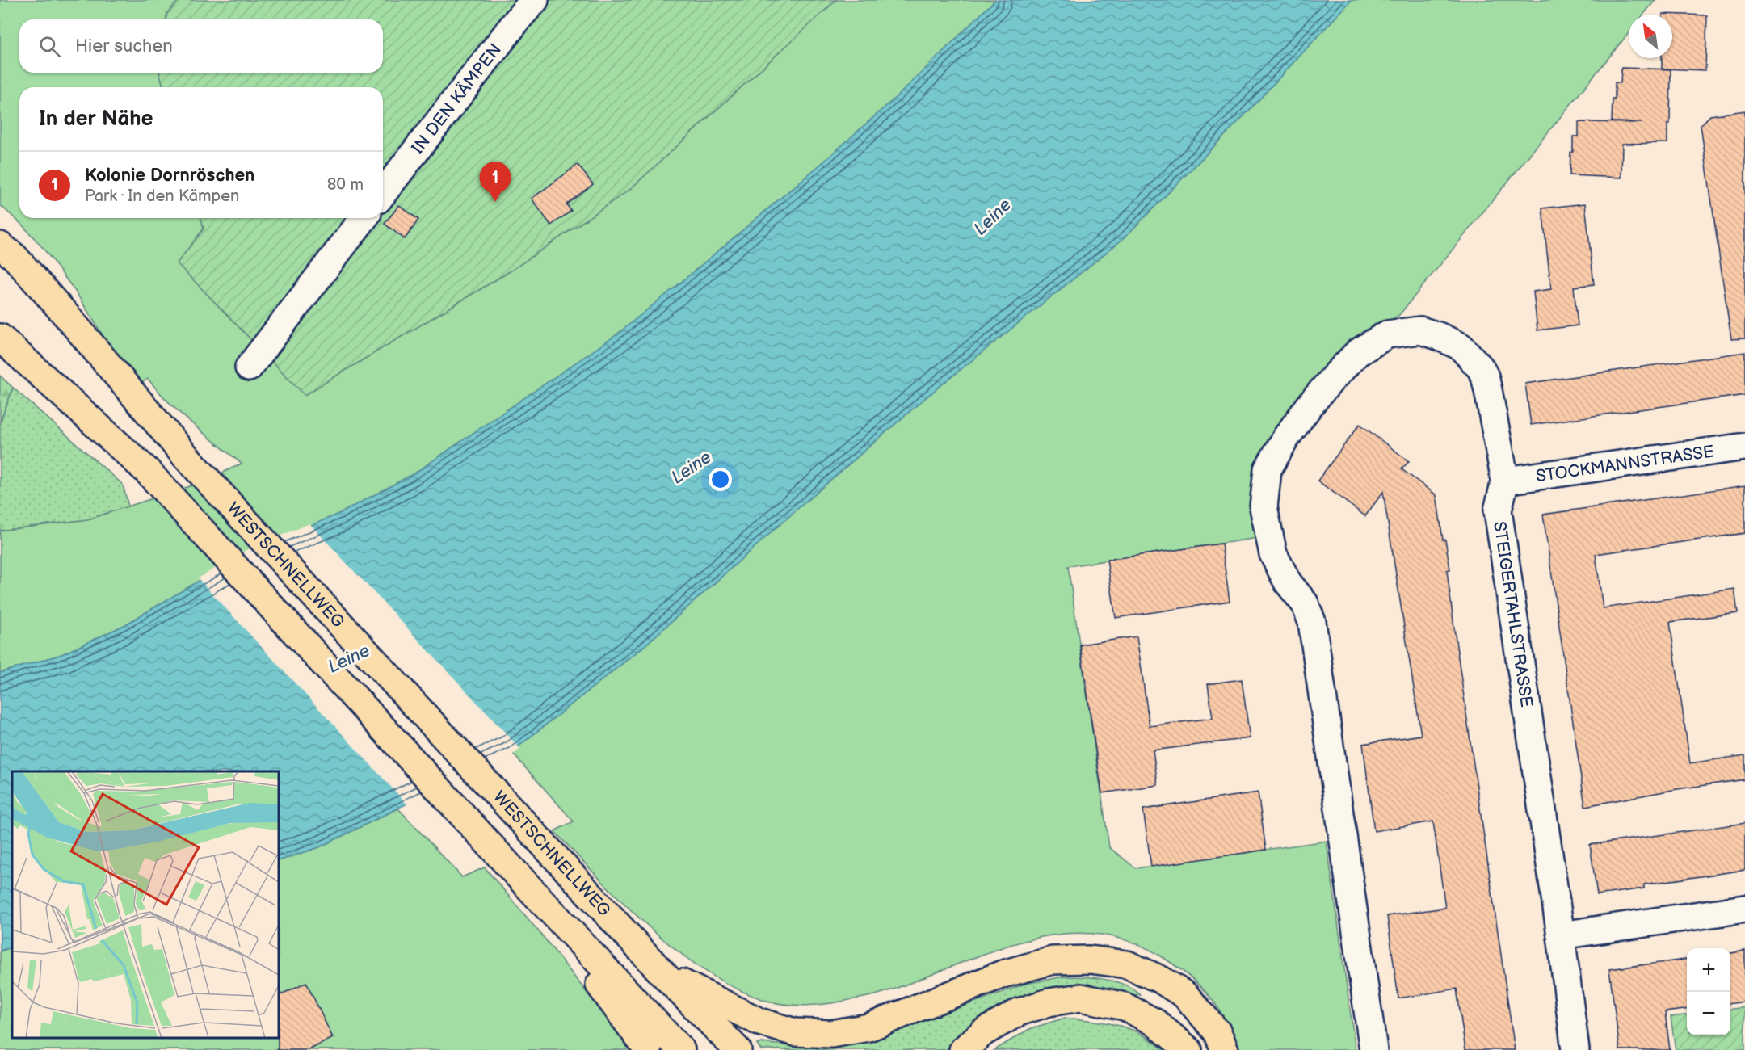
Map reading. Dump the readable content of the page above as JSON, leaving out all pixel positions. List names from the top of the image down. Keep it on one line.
{"streets":{"main road":["WESTSCHNELLWEG"],"street":["IN DEN KÄMPEN","STOCKMANNSTRASSE","STEIGERTAHLSTRASSE"]},"crossings":[["STOCKMANNSTRASSE","STEIGERTAHLSTRASSE"]],"water":["Leine"],"north":"top left","page":{"search":"Hier suchen","heading":"In der Nähe","list":[{"mark":"1","name":"Kolonie Dornröschen","note":"Park · In den Kämpen","value":"80 m"}],"pins":"1","map_buttons":["+","−"]}}
